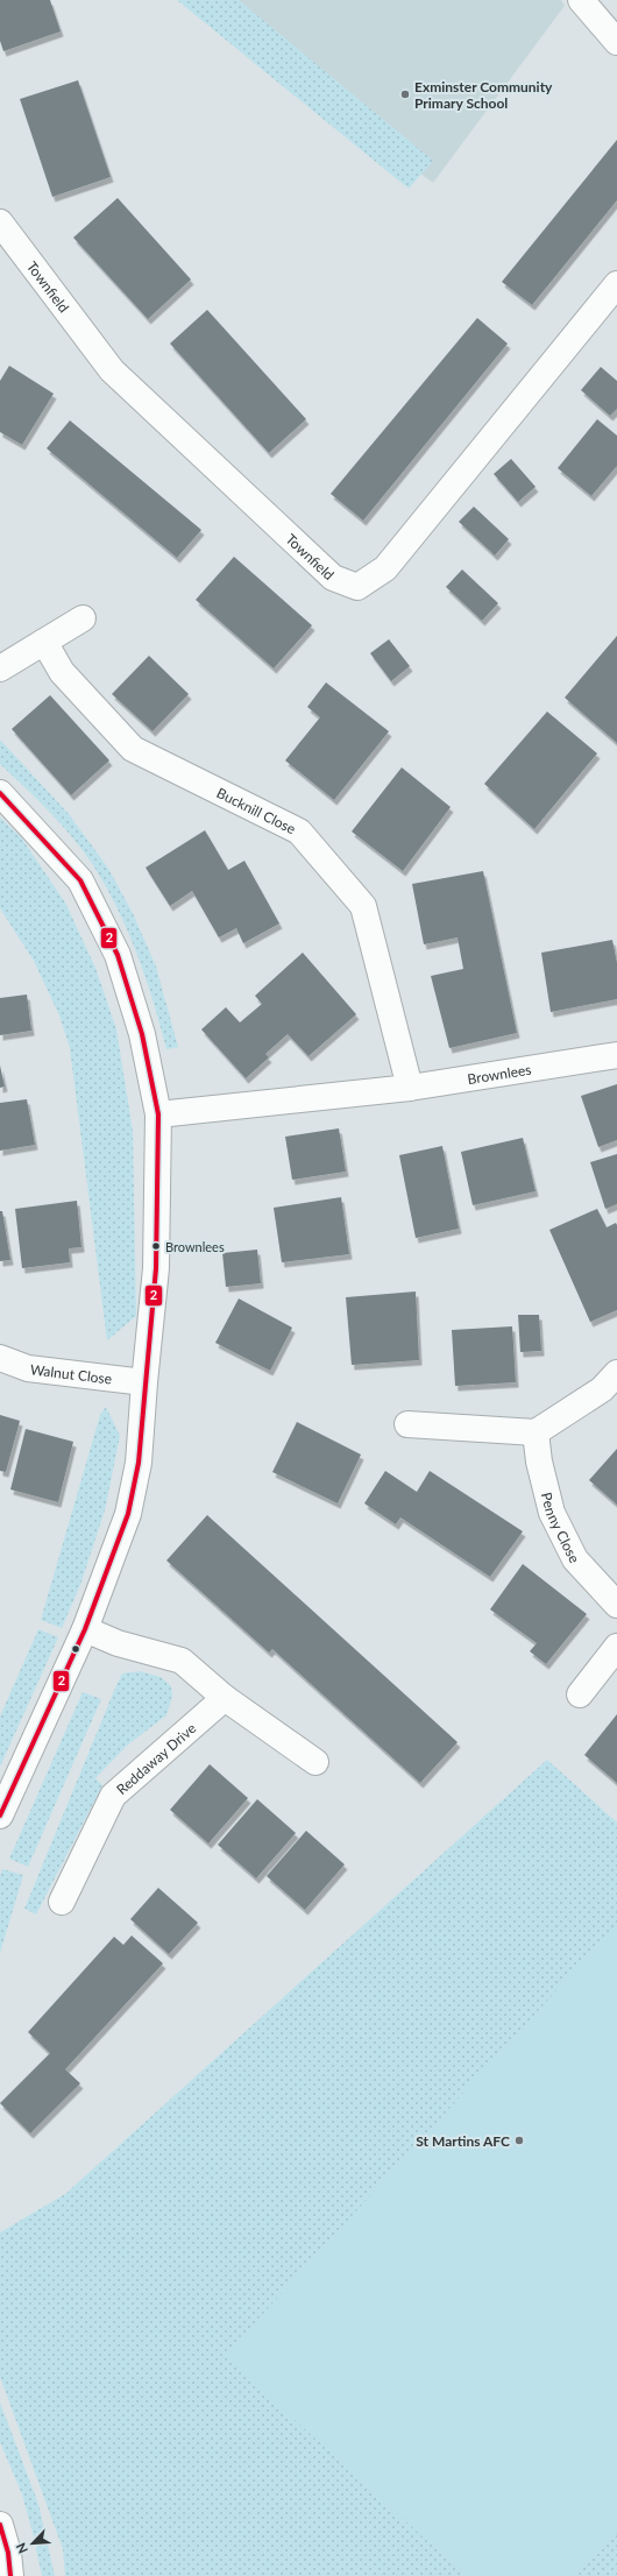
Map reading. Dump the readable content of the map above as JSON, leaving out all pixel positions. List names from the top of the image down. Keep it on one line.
{"streets":{"street":["Townfield","Bucknill Close","Brownlees","Walnut Close","Penny Close","Reddaway Drive"]},"crossings":[["Bucknill Close","Brownlees"]],"places":["Exminster Community Primary School","Brownlees","St Martins AFC"],"lines":["transit line 2"],"north":"bottom left"}
